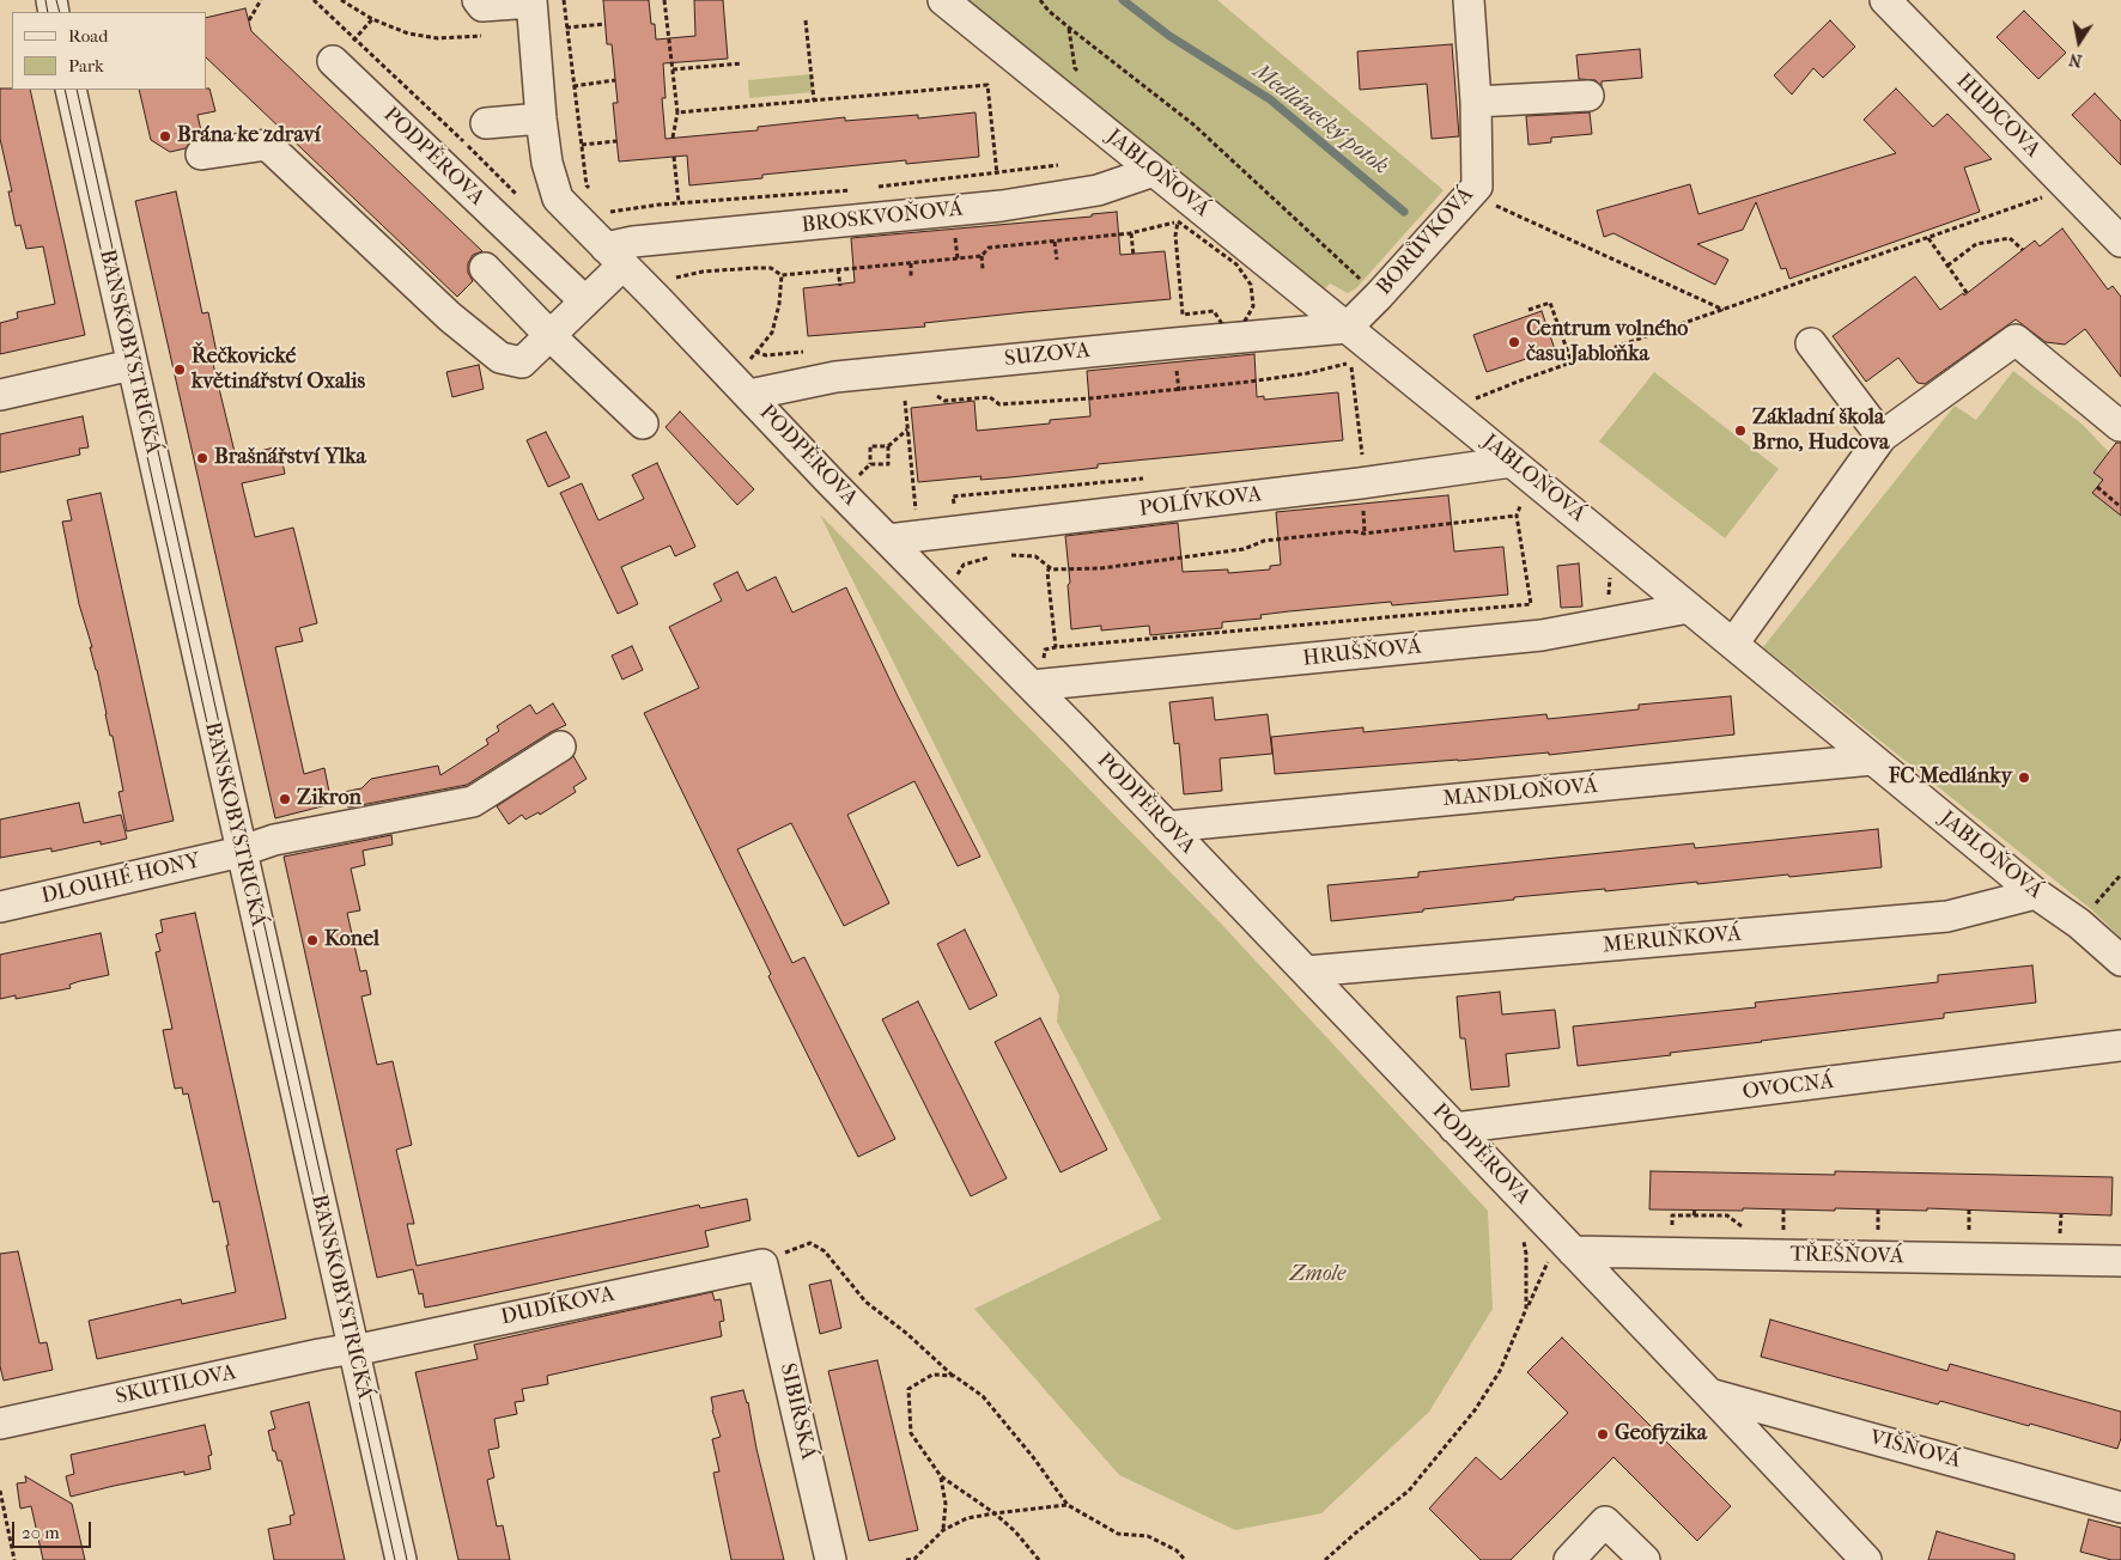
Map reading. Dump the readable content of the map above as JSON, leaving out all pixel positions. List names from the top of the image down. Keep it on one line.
{"streets":{"street":["HUDCOVA","PODPĚROVA","JABLOŇOVÁ","BROSKVOŇOVÁ","BORŮVKOVÁ","BANSKOBYSTRICKÁ","SUZOVA","POLÍVKOVA","HRUŠŇOVÁ","MANDLOŇOVÁ","DLOUHÉ HONY","MERUŇKOVÁ","OVOCNÁ","TŘEŠŇOVÁ","DUDÍKOVA","SKUTILOVA","SIBIŘSKÁ","VIŠŇOVÁ"]},"crossings":[["PODPĚROVA","BROSKVOŇOVÁ"],["PODPĚROVA","SUZOVA"],["PODPĚROVA","POLÍVKOVA"],["PODPĚROVA","HRUŠŇOVÁ"],["PODPĚROVA","MANDLOŇOVÁ"],["PODPĚROVA","MERUŇKOVÁ"],["PODPĚROVA","OVOCNÁ"],["PODPĚROVA","TŘEŠŇOVÁ"],["PODPĚROVA","VIŠŇOVÁ"],["JABLOŇOVÁ","BROSKVOŇOVÁ"],["JABLOŇOVÁ","BORŮVKOVÁ"],["JABLOŇOVÁ","SUZOVA"],["JABLOŇOVÁ","POLÍVKOVA"],["JABLOŇOVÁ","HRUŠŇOVÁ"],["JABLOŇOVÁ","MANDLOŇOVÁ"],["JABLOŇOVÁ","MERUŇKOVÁ"],["BORŮVKOVÁ","SUZOVA"],["BANSKOBYSTRICKÁ","DLOUHÉ HONY"],["BANSKOBYSTRICKÁ","DUDÍKOVA"],["BANSKOBYSTRICKÁ","SKUTILOVA"],["DUDÍKOVA","SKUTILOVA"],["DUDÍKOVA","SIBIŘSKÁ"]],"water":["Medlánecký potok"],"parks":["Zmole"],"places":["Brána ke zdraví","Centrum volného času Jabloňka","Řečkovické květinářství Oxalis","Základní škola Brno, Hudcova","Brašnářství Ylka","FC Medlánky","Zikron","Konel","Geofyzika"],"legend":["Road","Park"],"scale_bar":"20 m","north":"bottom"}
